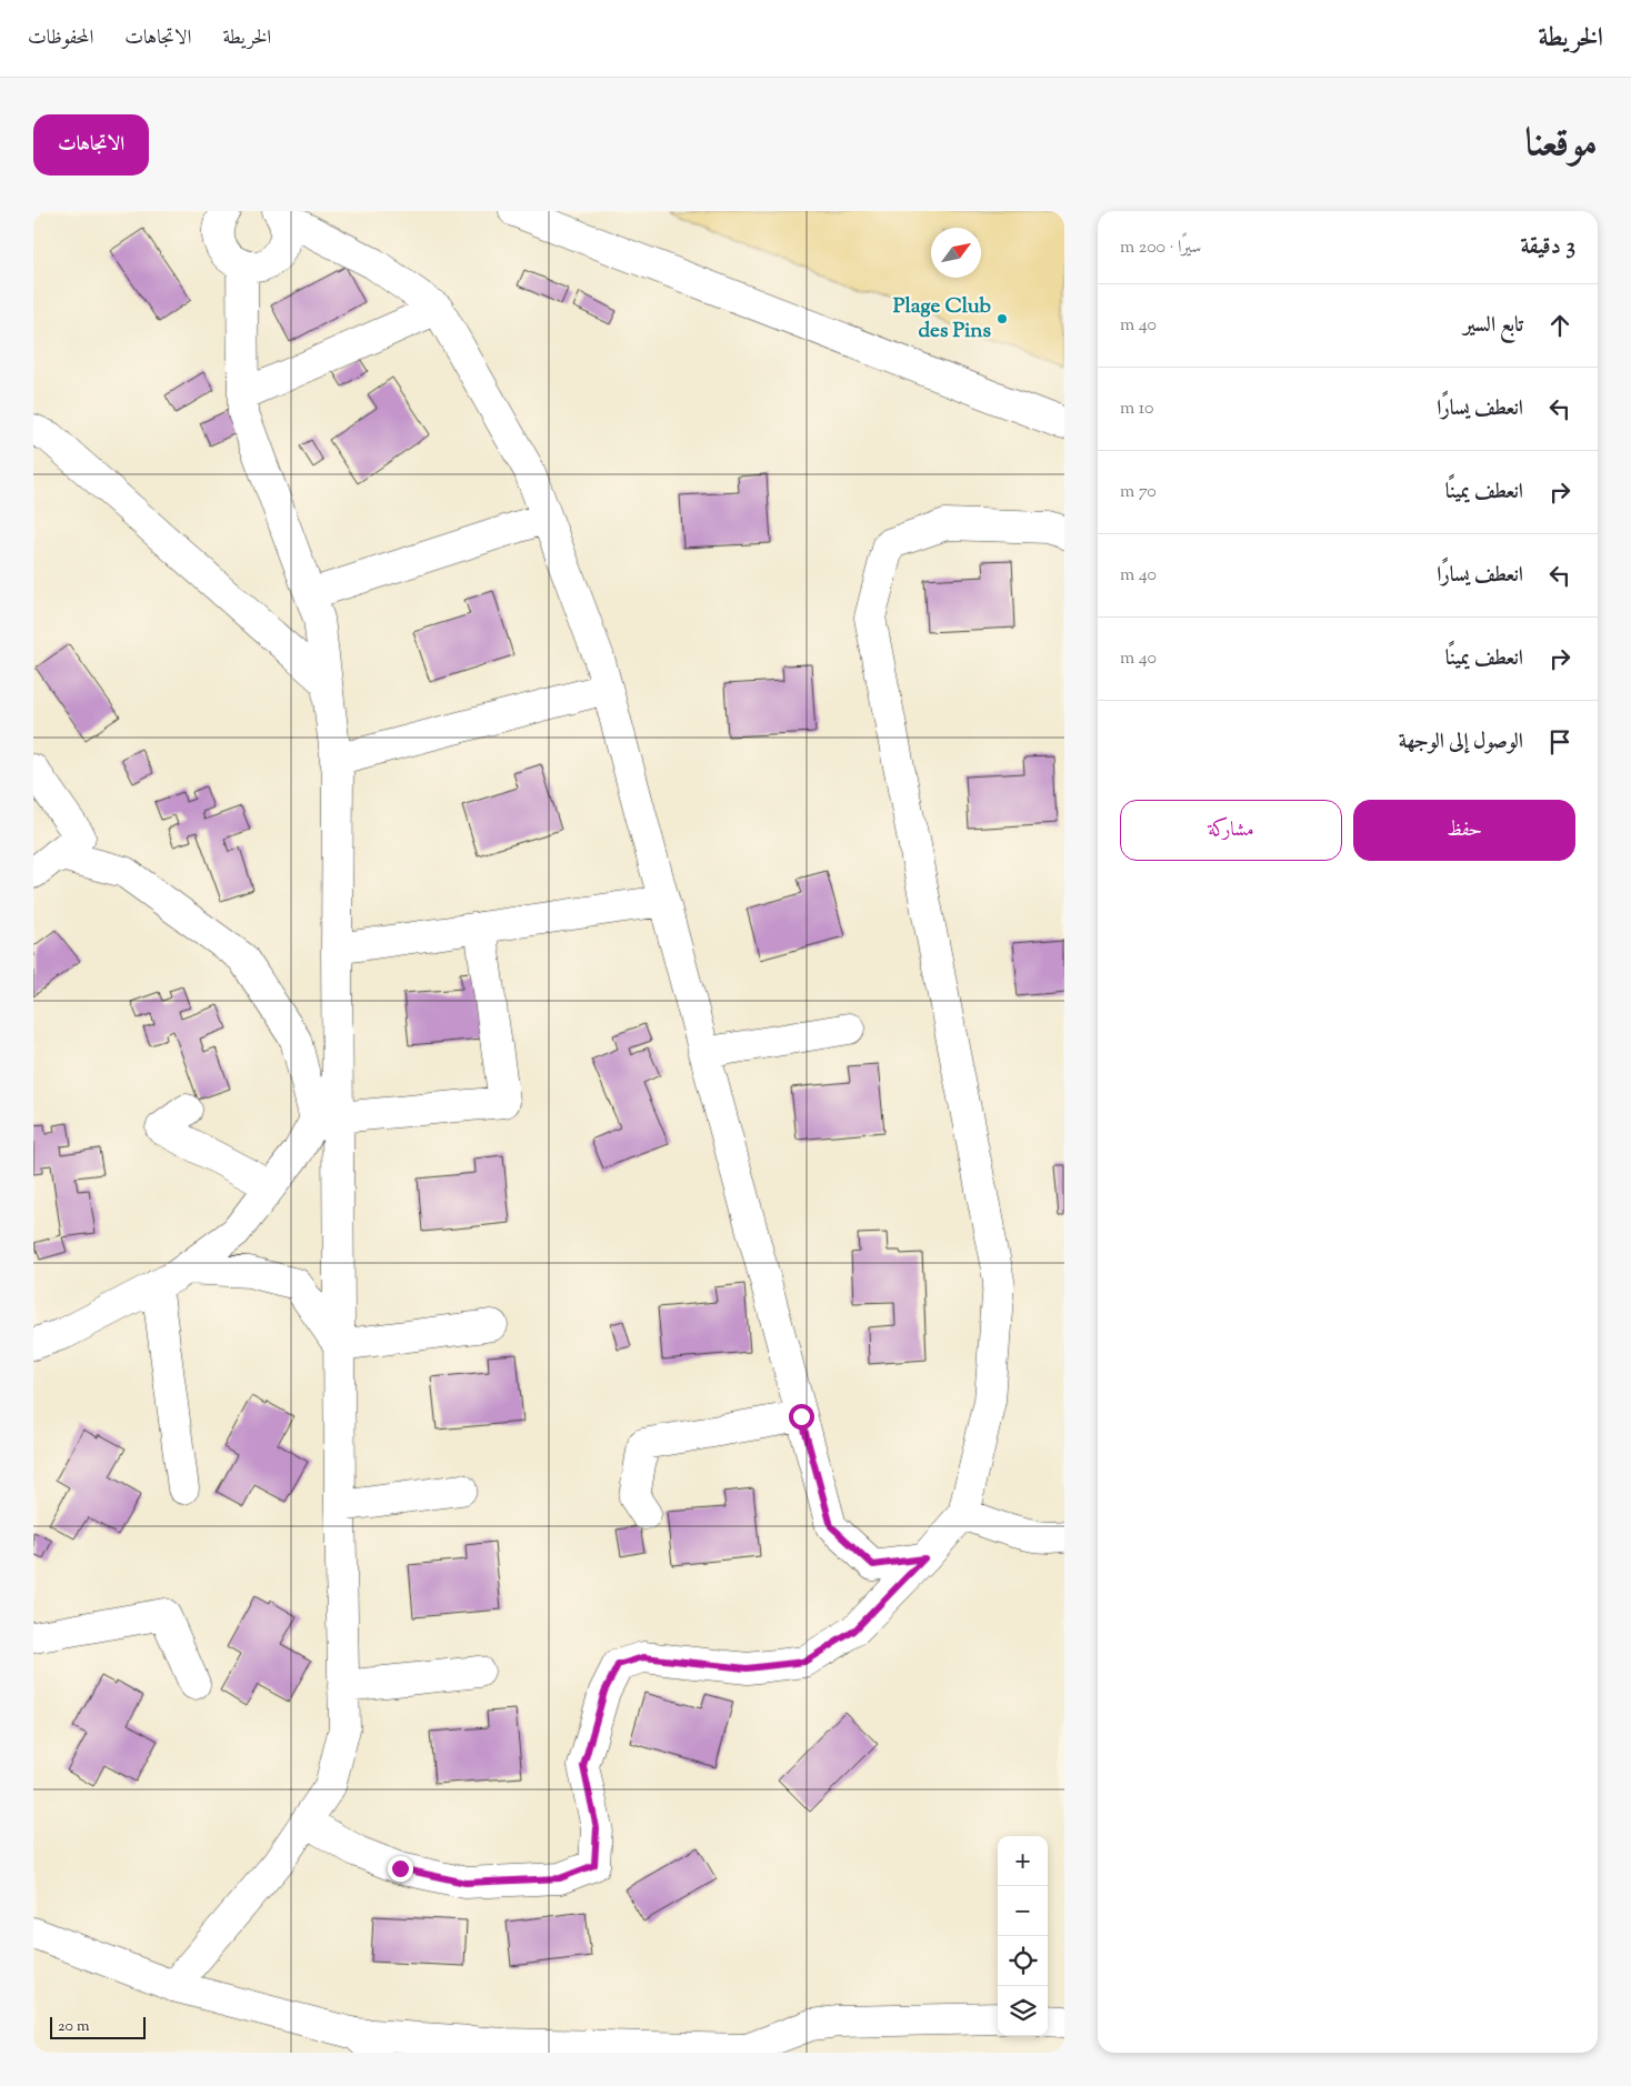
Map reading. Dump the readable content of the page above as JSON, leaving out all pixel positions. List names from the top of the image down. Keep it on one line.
{"places":["Plage Club des Pins"],"scale_bar":"20 m","north":"top right","page":{"header":"الخريطة","nav":["الخريطة","الاتجاهات","المحفوظات"],"title":"موقعنا","buttons":["الاتجاهات",["حفظ","مشاركة"]],"heading":["3 دقيقة","سيرًا · 200 m"],"list":[["تابع السير","40 m"],["انعطف يسارًا","10 m"],["انعطف يمينًا","70 m"],["انعطف يسارًا","40 m"],["انعطف يمينًا","40 m"],"الوصول إلى الوجهة"],"map_buttons":["+","−"],"scale":"20 m"}}
